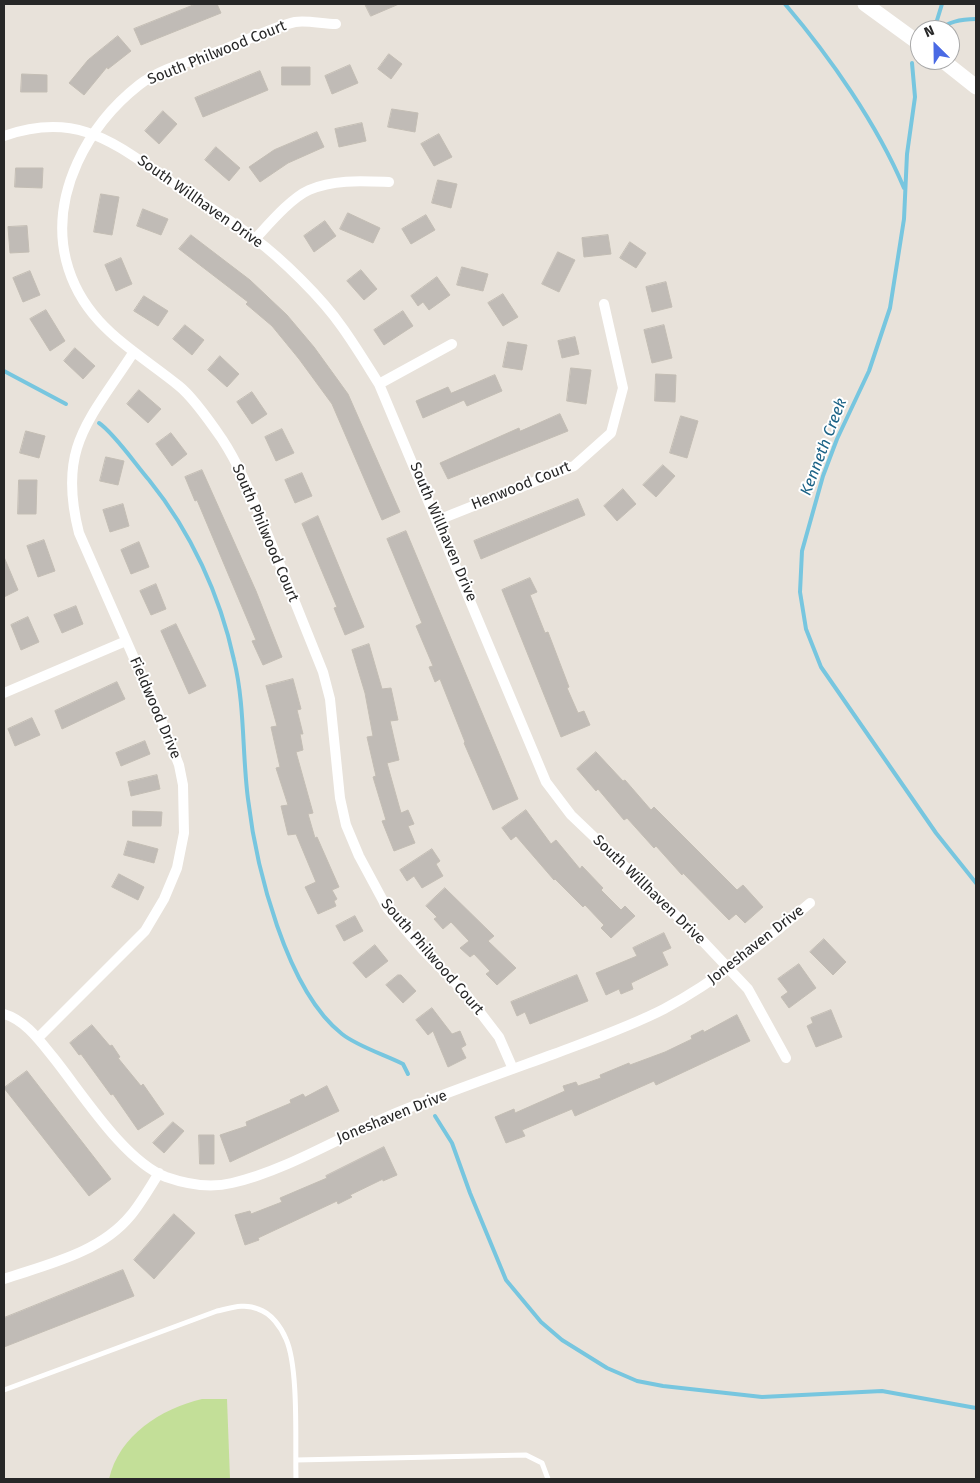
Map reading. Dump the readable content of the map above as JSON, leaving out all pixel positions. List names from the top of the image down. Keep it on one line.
{"streets":{"street":["South Philwood Court","South Willhaven Drive","Henwood Court","Fieldwood Drive","Joneshaven Drive"]},"crossings":[["South Philwood Court","South Willhaven Drive"],["South Philwood Court","Fieldwood Drive"],["South Philwood Court","Joneshaven Drive"],["South Willhaven Drive","Henwood Court"],["South Willhaven Drive","Joneshaven Drive"],["Fieldwood Drive","Joneshaven Drive"]],"water":["Kenneth Creek"],"north":"top left"}
